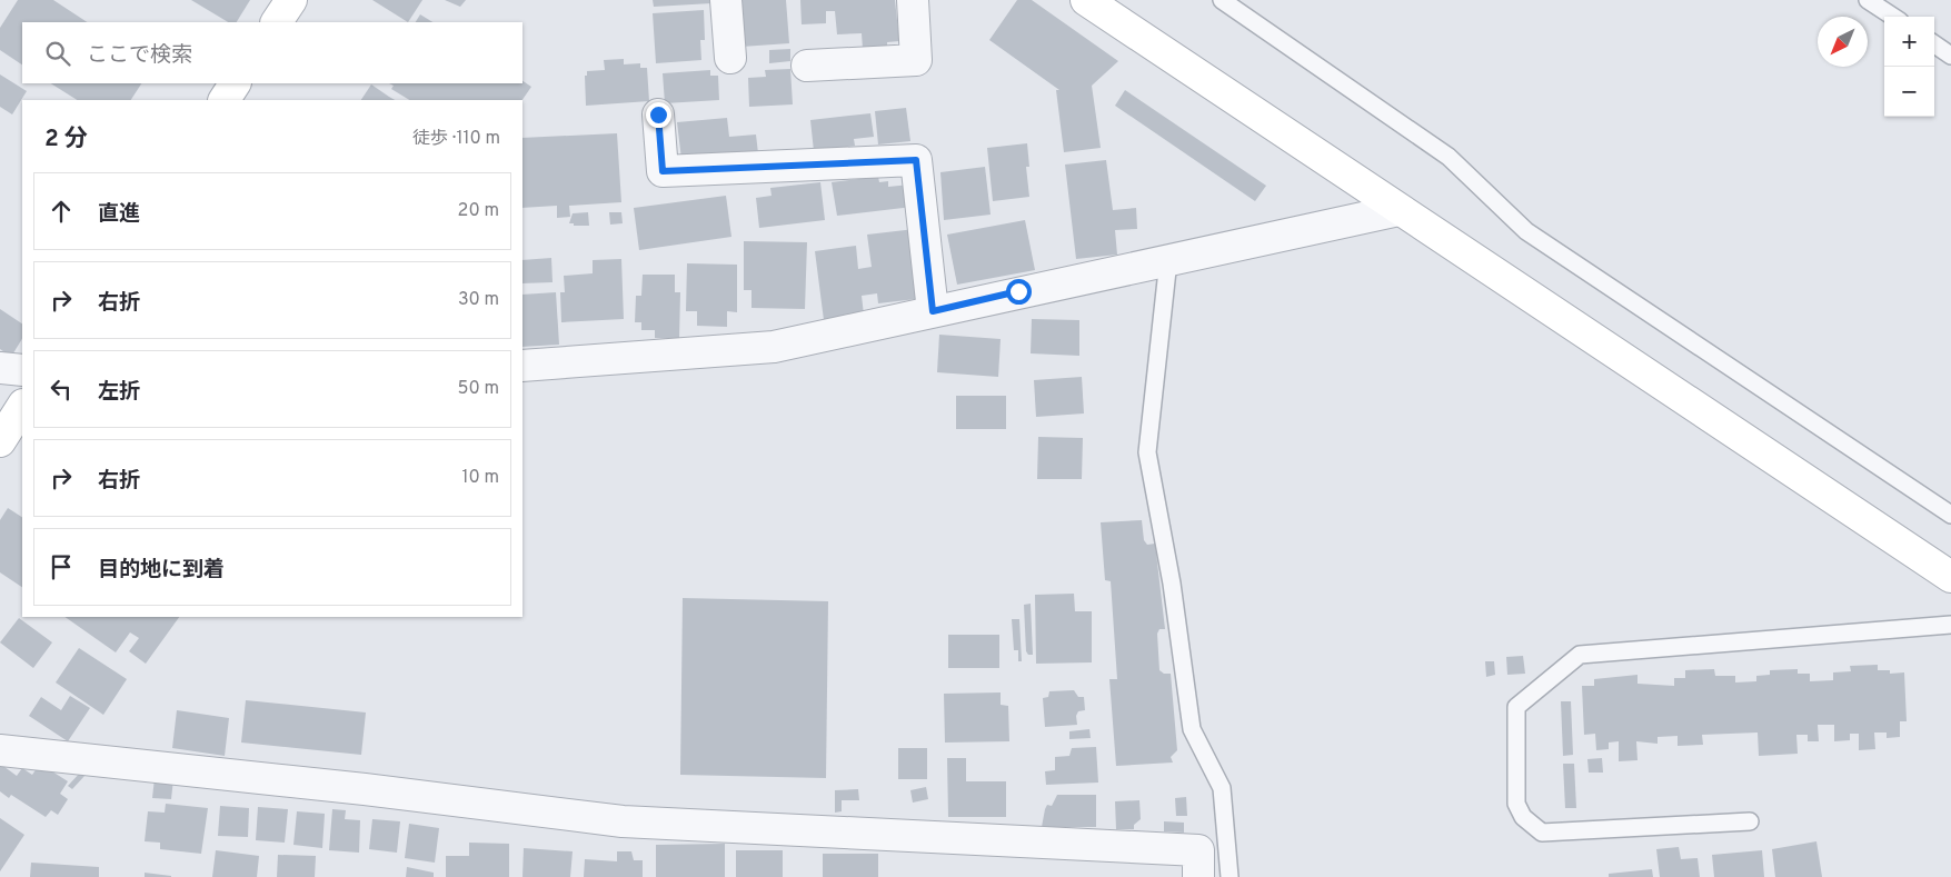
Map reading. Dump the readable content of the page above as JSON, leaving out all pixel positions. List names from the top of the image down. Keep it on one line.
{"north":"bottom left","page":{"map_buttons":["+","−"],"search":"ここで検索","heading":["2 分","徒歩 · 110 m"],"list":[["直進","20 m"],["右折","30 m"],["左折","50 m"],["右折","10 m"],"目的地に到着"]}}
